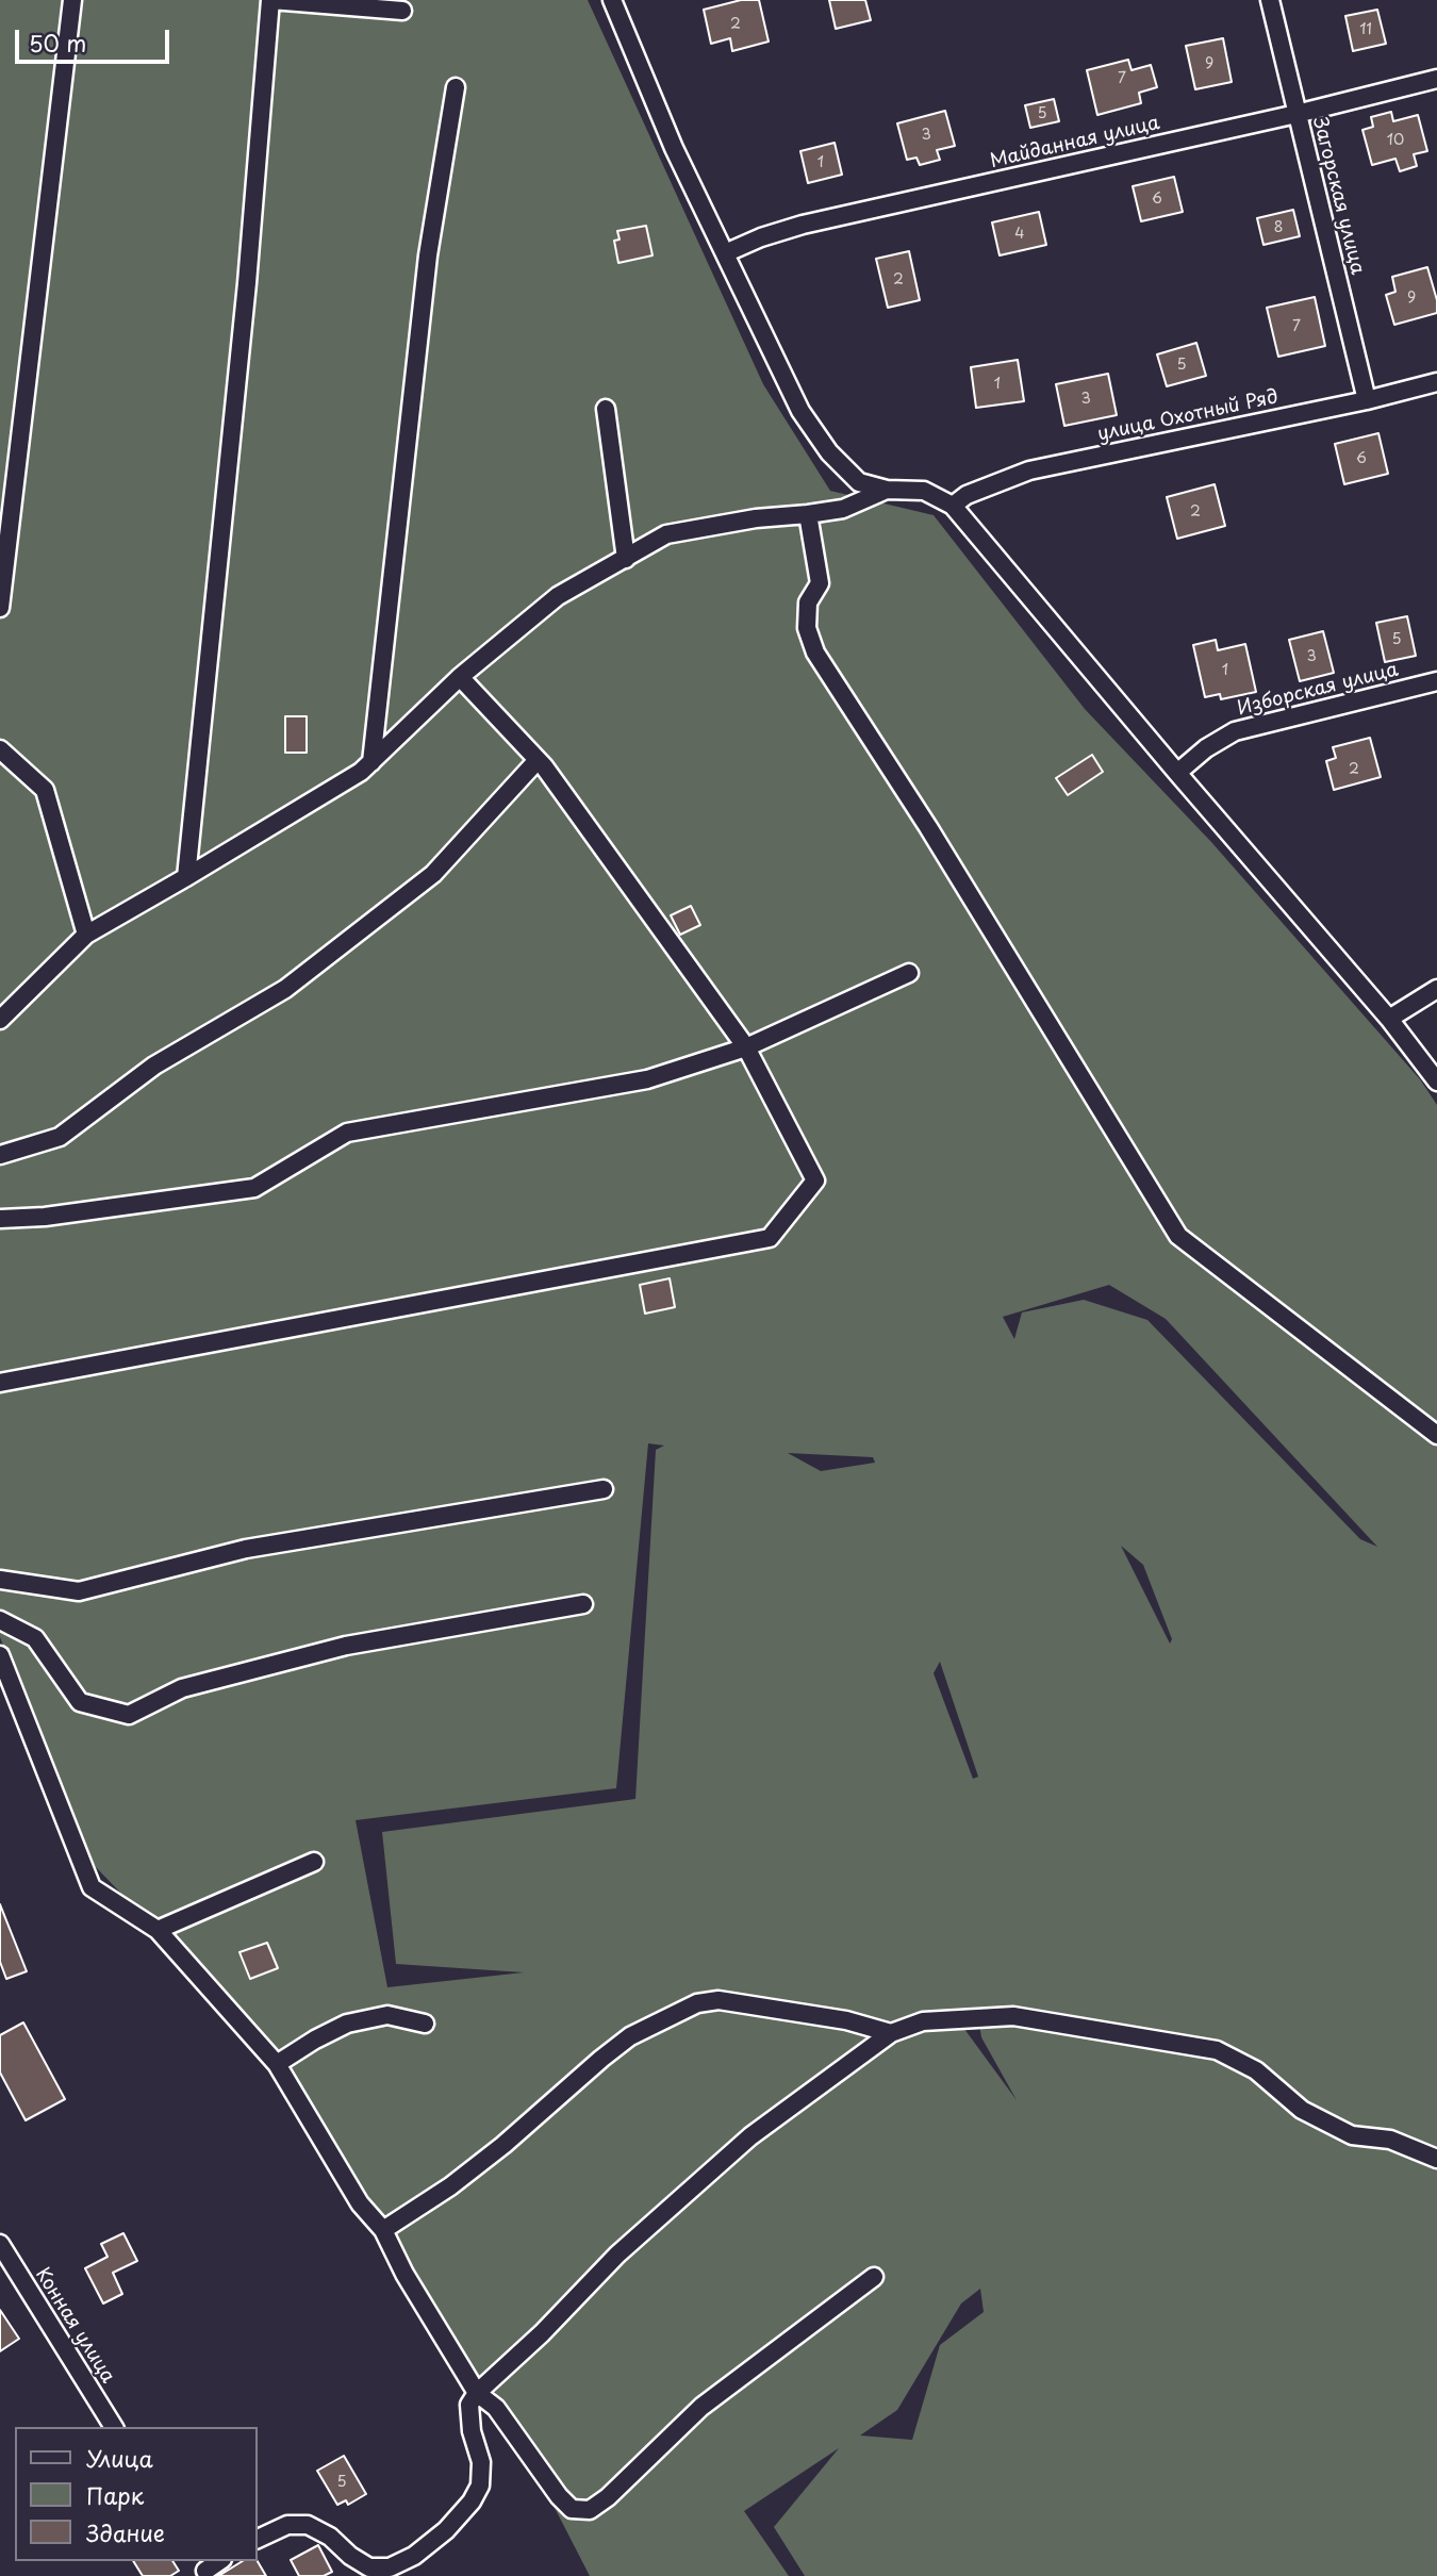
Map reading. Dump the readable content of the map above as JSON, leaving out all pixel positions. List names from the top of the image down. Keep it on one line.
{"streets":{"street":["Майданная улица","Загорская улица","улица Охотный Ряд","Изборская улица","Конная улица"]},"crossings":[["Майданная улица","Загорская улица"],["Загорская улица","улица Охотный Ряд"]],"house_numbers":["2","11","9","7","5","3","10","1","6","8","4","2","9","7","5","1","3","6","2","5","3","1","2","5"],"legend":["Улица","Парк","Здание"],"scale_bar":"50 m"}
